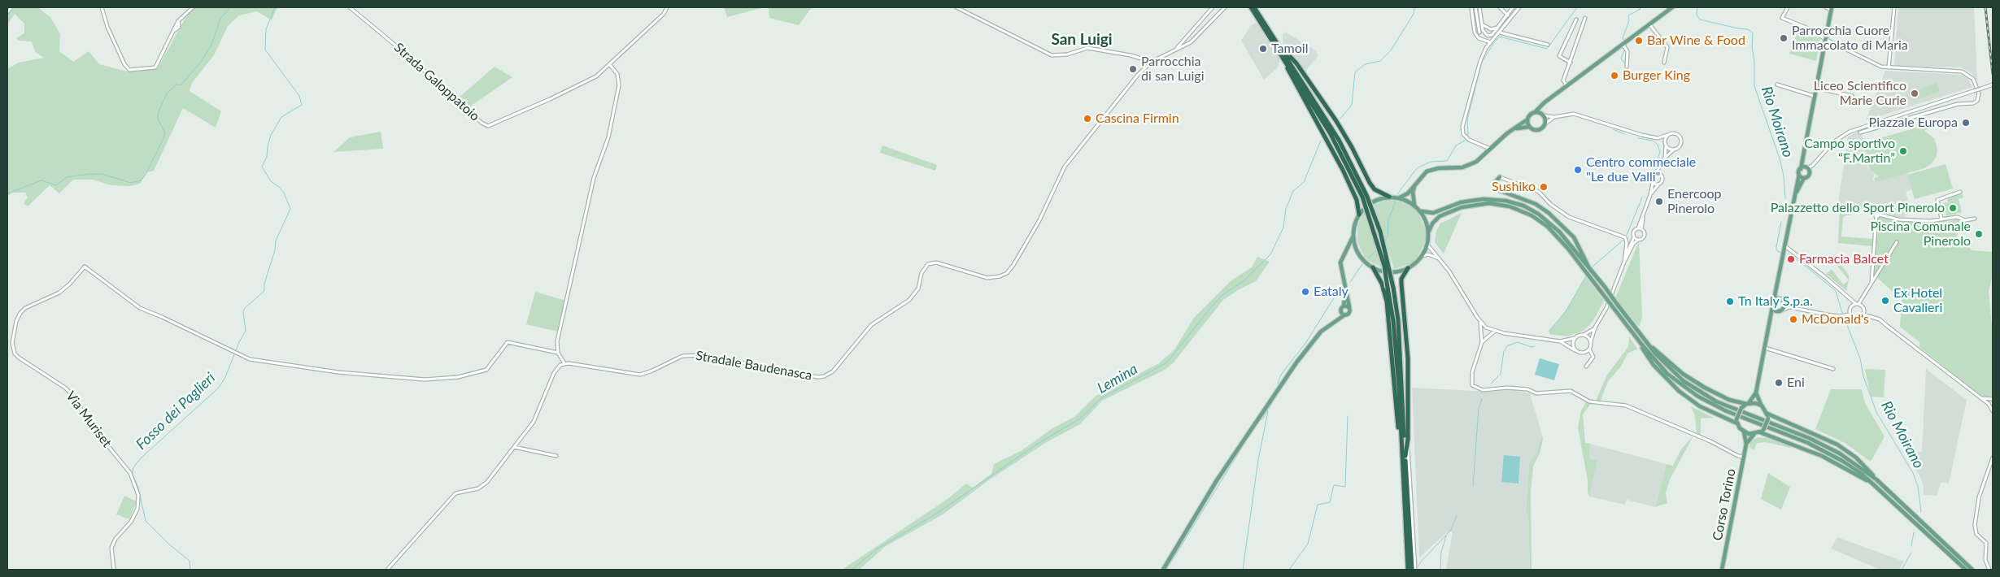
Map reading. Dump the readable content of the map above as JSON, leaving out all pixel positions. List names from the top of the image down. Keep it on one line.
{"streets":{"main road":["Corso Torino"],"street":["Strada Galoppatoio","Stradale Baudenasca","Via Muriset"]},"districts":["San Luigi"],"water":["Rio Moirano","Lemina","Fosso dei Paglieri"],"places":["Parrocchia Cuore Immacolato di Maria","Bar Wine & Food","Tamoil","Parrocchia di san Luigi","Burger King","Liceo Scientifico Marie Curie","Cascina Firmin","Piazzale Europa","Campo sportivo “F.Martin”","Centro commeciale \"Le due Valli\"","Sushiko","Enercoop Pinerolo","Palazzetto dello Sport Pinerolo","Piscina Comunale Pinerolo","Farmacia Balcet","Eataly","Ex Hotel Cavalieri","Tn Italy S.p.a.","McDonald's","Eni"]}
